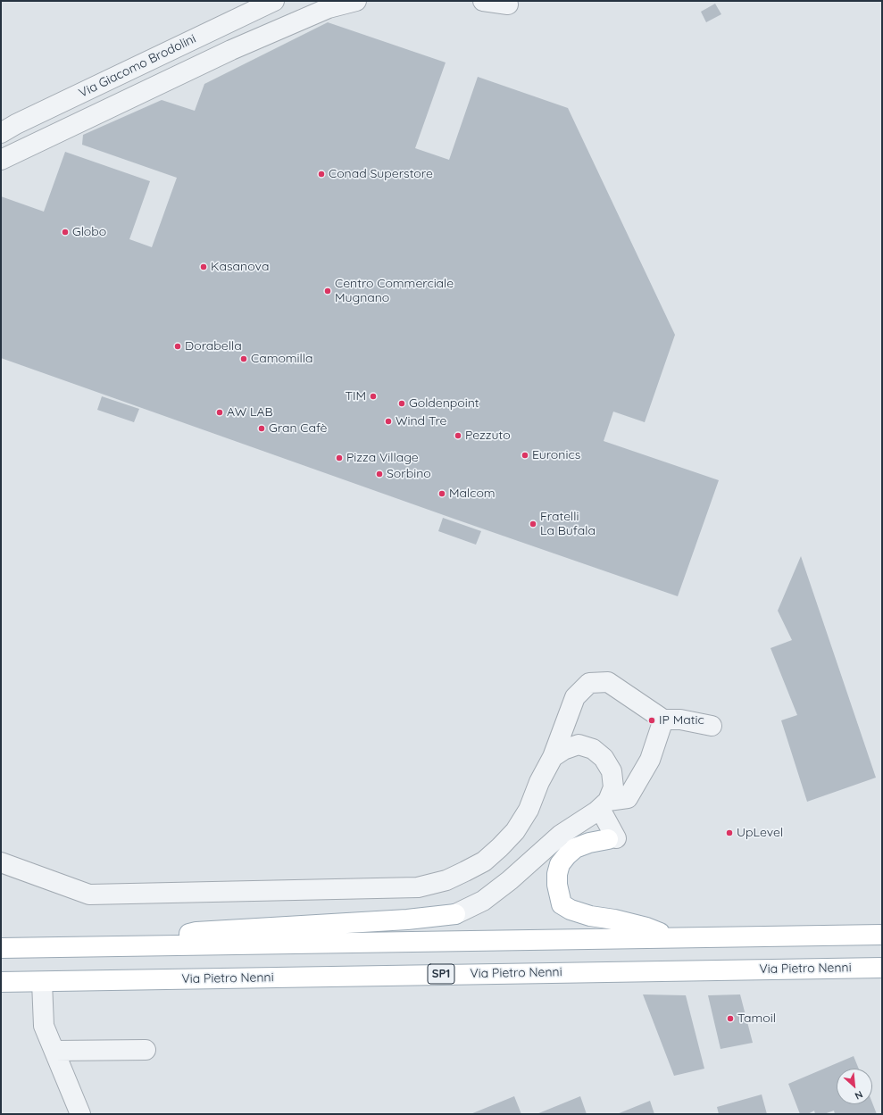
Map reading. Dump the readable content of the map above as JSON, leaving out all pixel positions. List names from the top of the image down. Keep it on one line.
{"streets":{"main road":["Via Pietro Nenni","SP1"],"street":["Via Giacomo Brodolini"]},"places":["Conad Superstore","Globo","Kasanova","Centro Commerciale Mugnano","Dorabella","Camomilla","TIM","Goldenpoint","AW LAB","Wind Tre","Gran Cafè","Pezzuto","Euronics","Pizza Village","Sorbino","Malcom","Fratelli La Bufala","IP Matic","UpLevel","Tamoil"],"north":"bottom right"}
